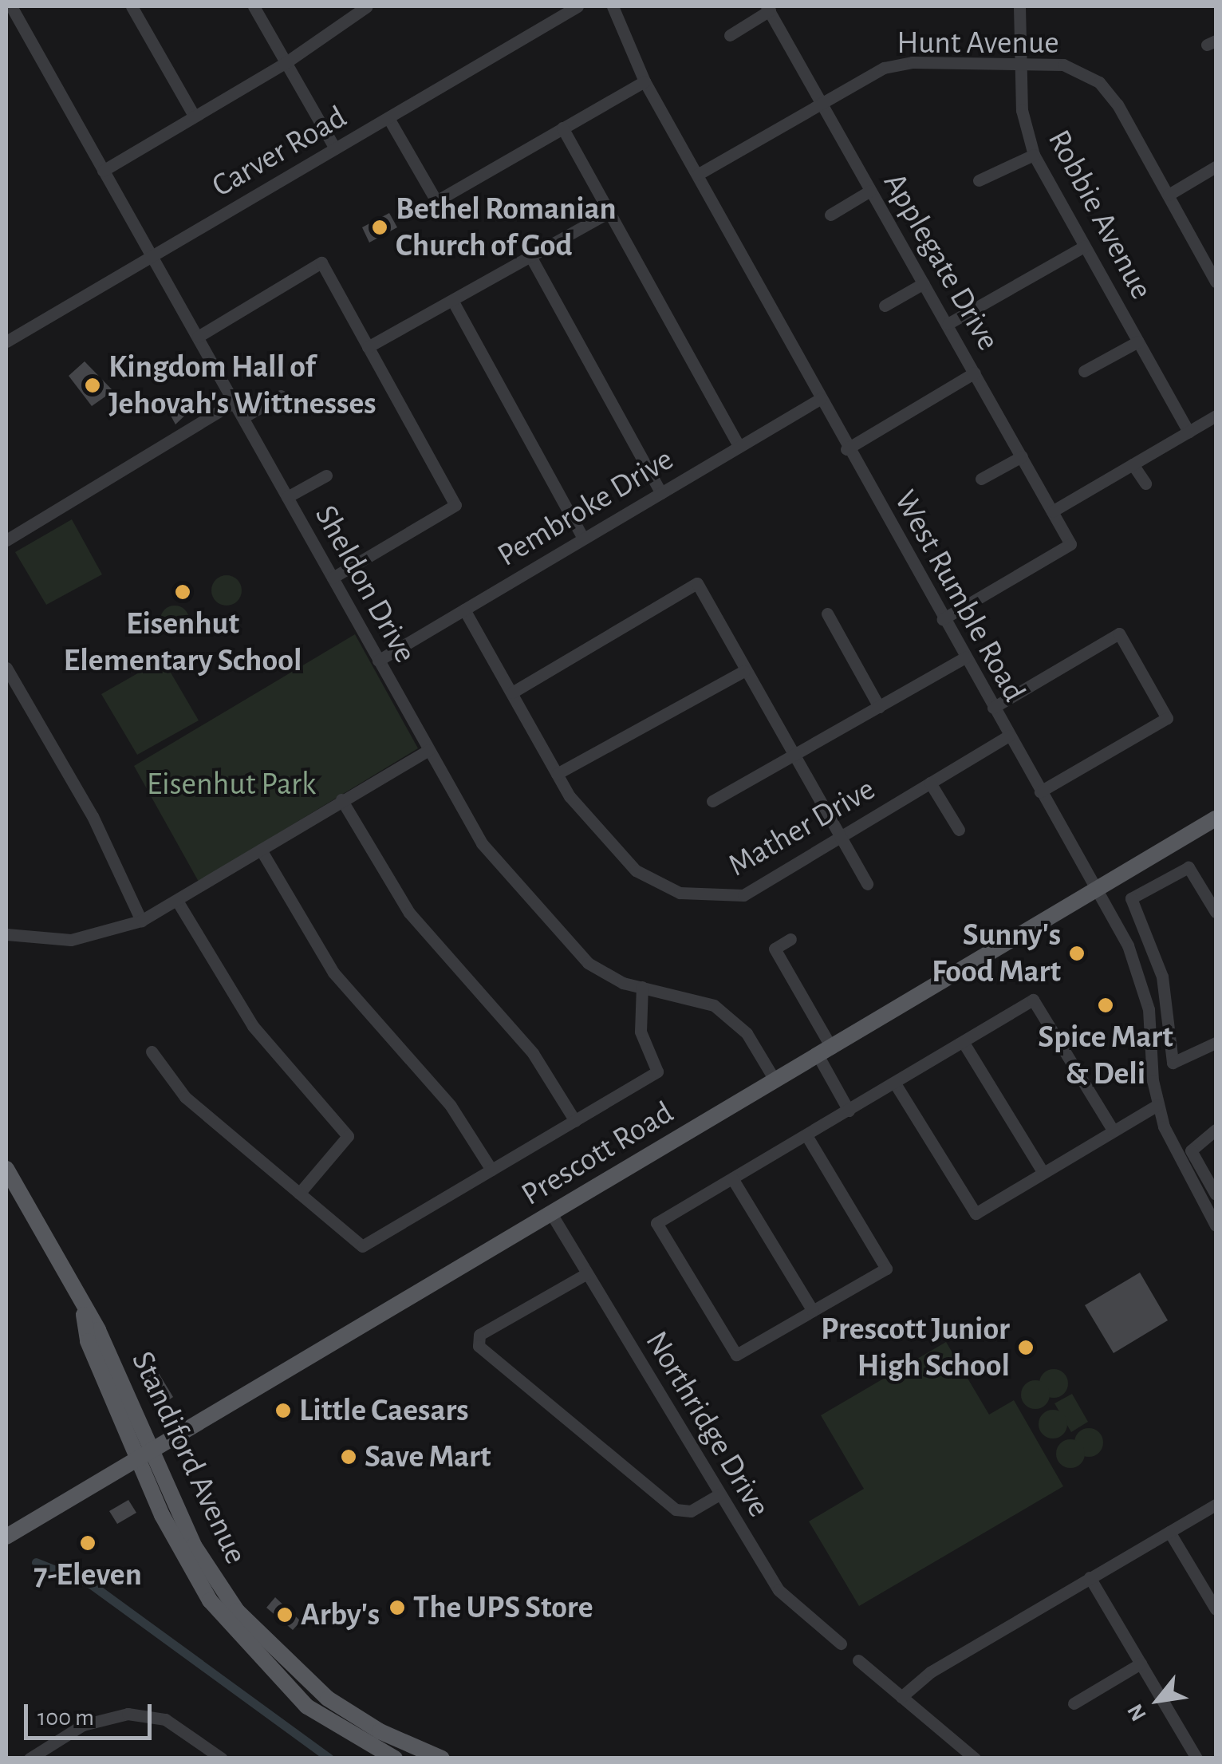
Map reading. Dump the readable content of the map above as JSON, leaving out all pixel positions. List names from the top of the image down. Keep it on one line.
{"streets":{"main road":["Prescott Road","Standiford Avenue"],"street":["Hunt Avenue","Carver Road","Robbie Avenue","Applegate Drive","Pembroke Drive","Sheldon Drive","West Rumble Road","Mather Drive","Northridge Drive"]},"crossings":[["Hunt Avenue","Robbie Avenue"],["Hunt Avenue","Applegate Drive"],["Hunt Avenue","West Rumble Road"],["Carver Road","Sheldon Drive"],["Applegate Drive","West Rumble Road"],["Pembroke Drive","Sheldon Drive"],["Pembroke Drive","West Rumble Road"],["Pembroke Drive","Mather Drive"],["Sheldon Drive","Prescott Road"],["West Rumble Road","Mather Drive"],["West Rumble Road","Prescott Road"],["Prescott Road","Northridge Drive"],["Prescott Road","Standiford Avenue"]],"parks":["Eisenhut Park"],"places":["Bethel Romanian Church of God","Kingdom Hall of Jehovah's Wittnesses","Eisenhut Elementary School","Sunny's Food Mart","Spice Mart & Deli","Prescott Junior High School","Little Caesars","Save Mart","7-Eleven","The UPS Store","Arby's"],"scale_bar":"100 m","north":"bottom left"}
